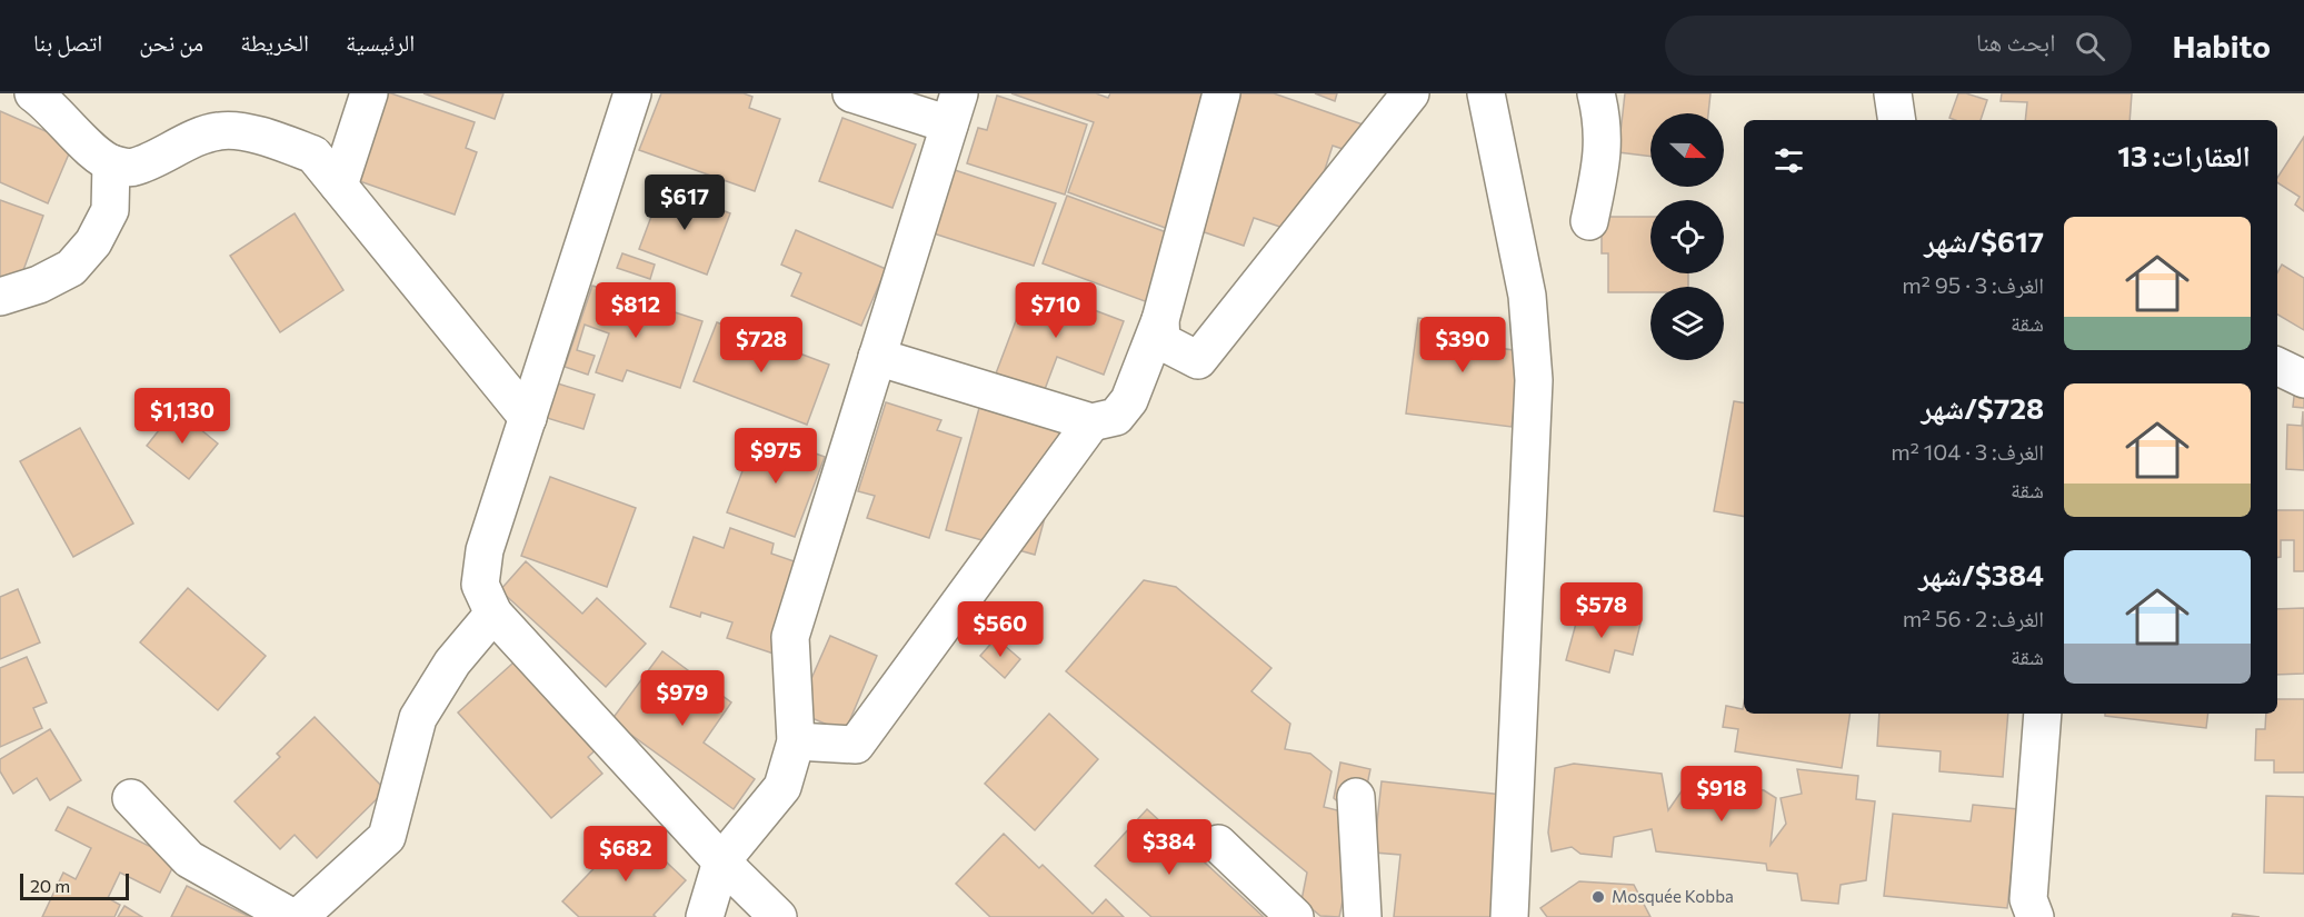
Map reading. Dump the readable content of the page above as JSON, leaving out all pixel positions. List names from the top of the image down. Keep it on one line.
{"places":["Mosquée Kobba"],"scale_bar":"20 m","north":"right","page":{"header":"Habito","search":"ابحث هنا","nav":["الرئيسية","الخريطة","من نحن","اتصل بنا"],"heading":"العقارات: 13","price":["$617","$812","$710","$728","$390","$1,130","$975","$578","$560","$979","$918","$384","$682"],"list":[{"name":"$617/شهر","note":"الغرف: 3 · 95 m² · شقة"},{"name":"$728/شهر","note":"الغرف: 3 · 104 m² · شقة"},{"name":"$384/شهر","note":"الغرف: 2 · 56 m² · شقة"}],"scale":"20 m"}}
